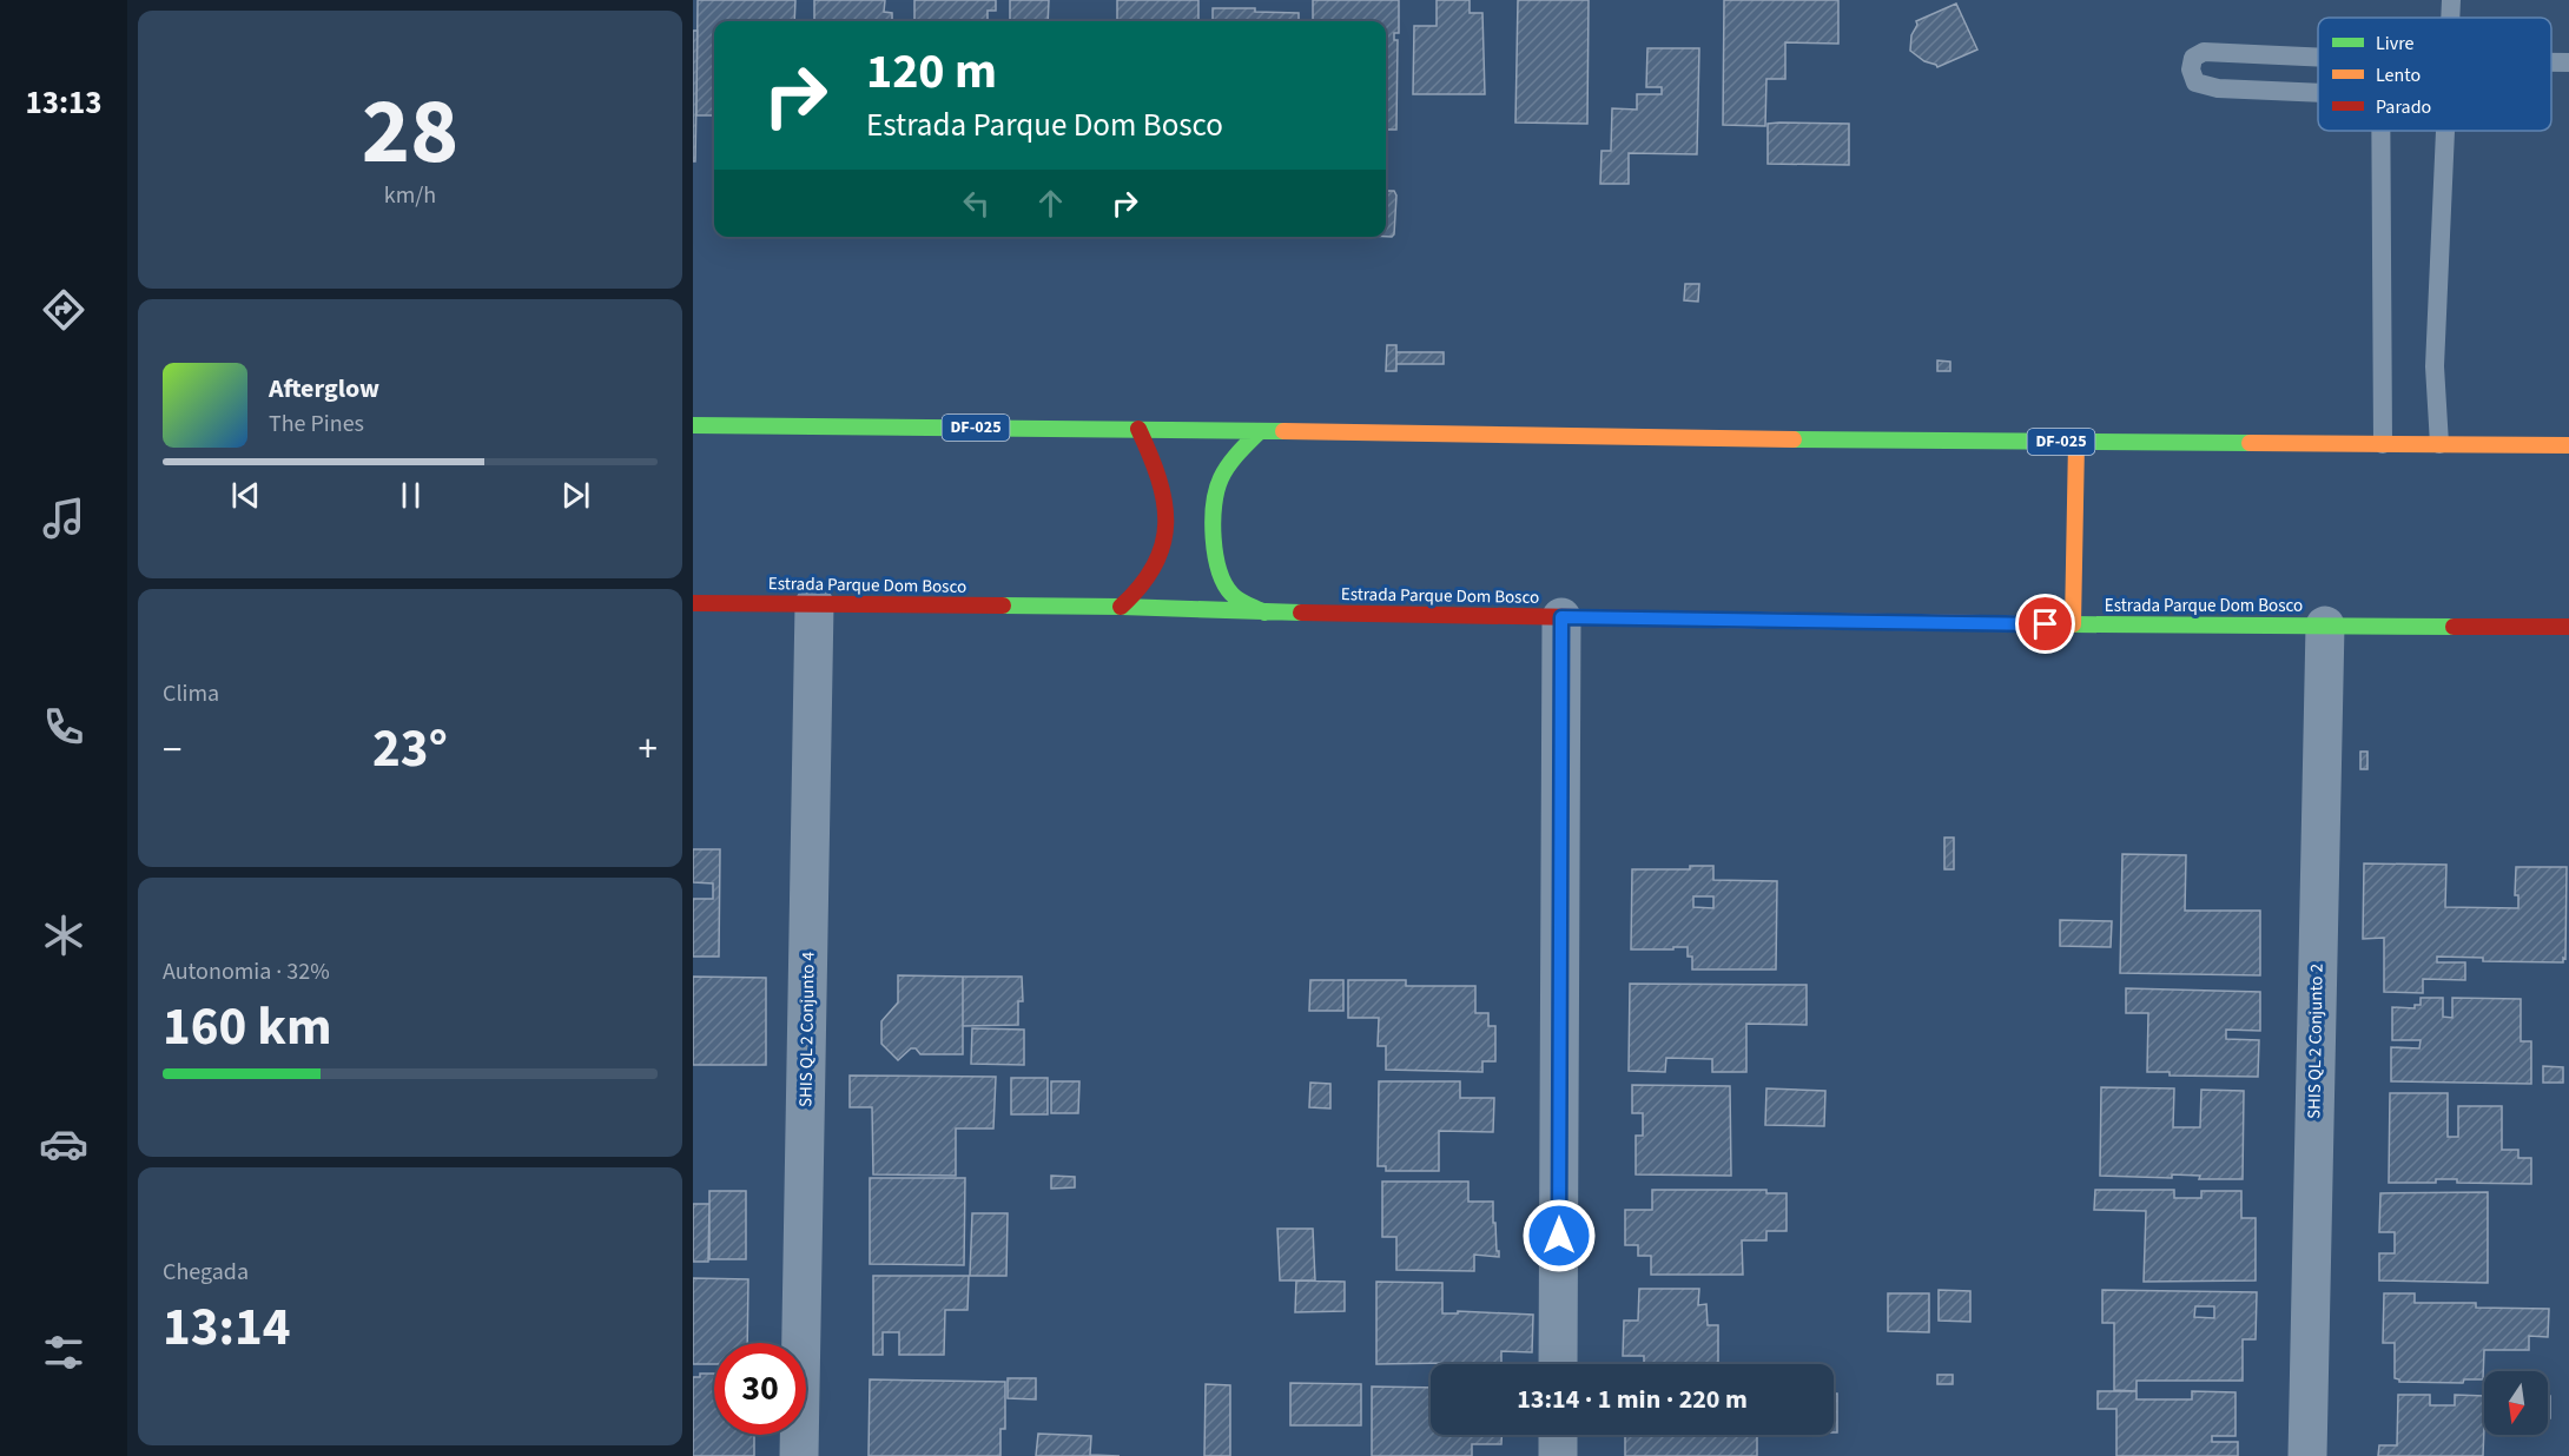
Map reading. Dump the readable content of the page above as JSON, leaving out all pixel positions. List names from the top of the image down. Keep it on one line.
{"streets":{"main road":["DF-025","Estrada Parque Dom Bosco"],"street":["SHIS QL 2 Conjunto 4","SHIS QL 2 Conjunto 2"]},"crossings":[["Estrada Parque Dom Bosco","SHIS QL 2 Conjunto 4"],["Estrada Parque Dom Bosco","SHIS QL 2 Conjunto 2"]],"legend":["Livre","Lento","Parado"],"north":"bottom","page":{"tabs":"13:13","tile":[["28","km/h"],"Clima",["Autonomia · 32%","160 km"],["Chegada","13:14"]],"turn":["120 m","Estrada Parque Dom Bosco"],"song":["Afterglow","The Pines"],"heat":["−","23°","+"],"limit":"30","trip":"13:14 · 1 min · 220 m"}}
